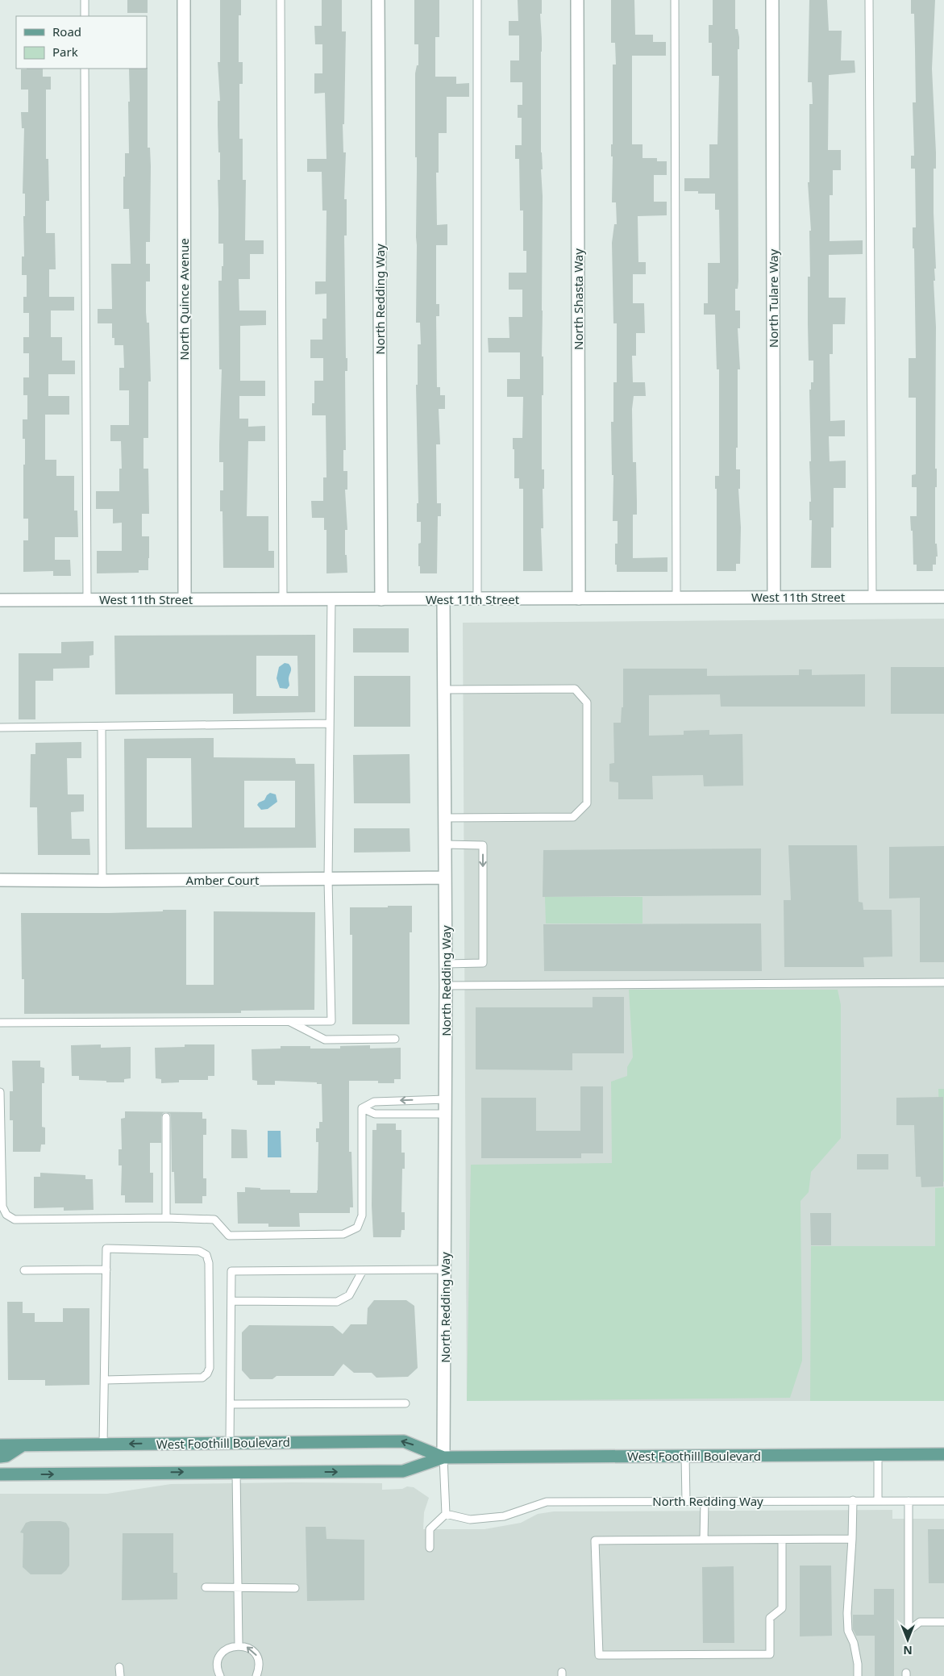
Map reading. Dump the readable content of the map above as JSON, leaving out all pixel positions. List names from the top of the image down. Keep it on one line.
{"streets":{"main road":["West Foothill Boulevard"],"street":["North Tulare Way","North Quince Avenue","North Redding Way","North Shasta Way","West 11th Street","Amber Court"]},"crossings":[["North Tulare Way","West 11th Street"],["North Quince Avenue","West 11th Street"],["North Redding Way","West 11th Street"],["North Redding Way","Amber Court"],["North Redding Way","West Foothill Boulevard"],["North Shasta Way","West 11th Street"]],"legend":["Road","Park"],"north":"bottom"}
